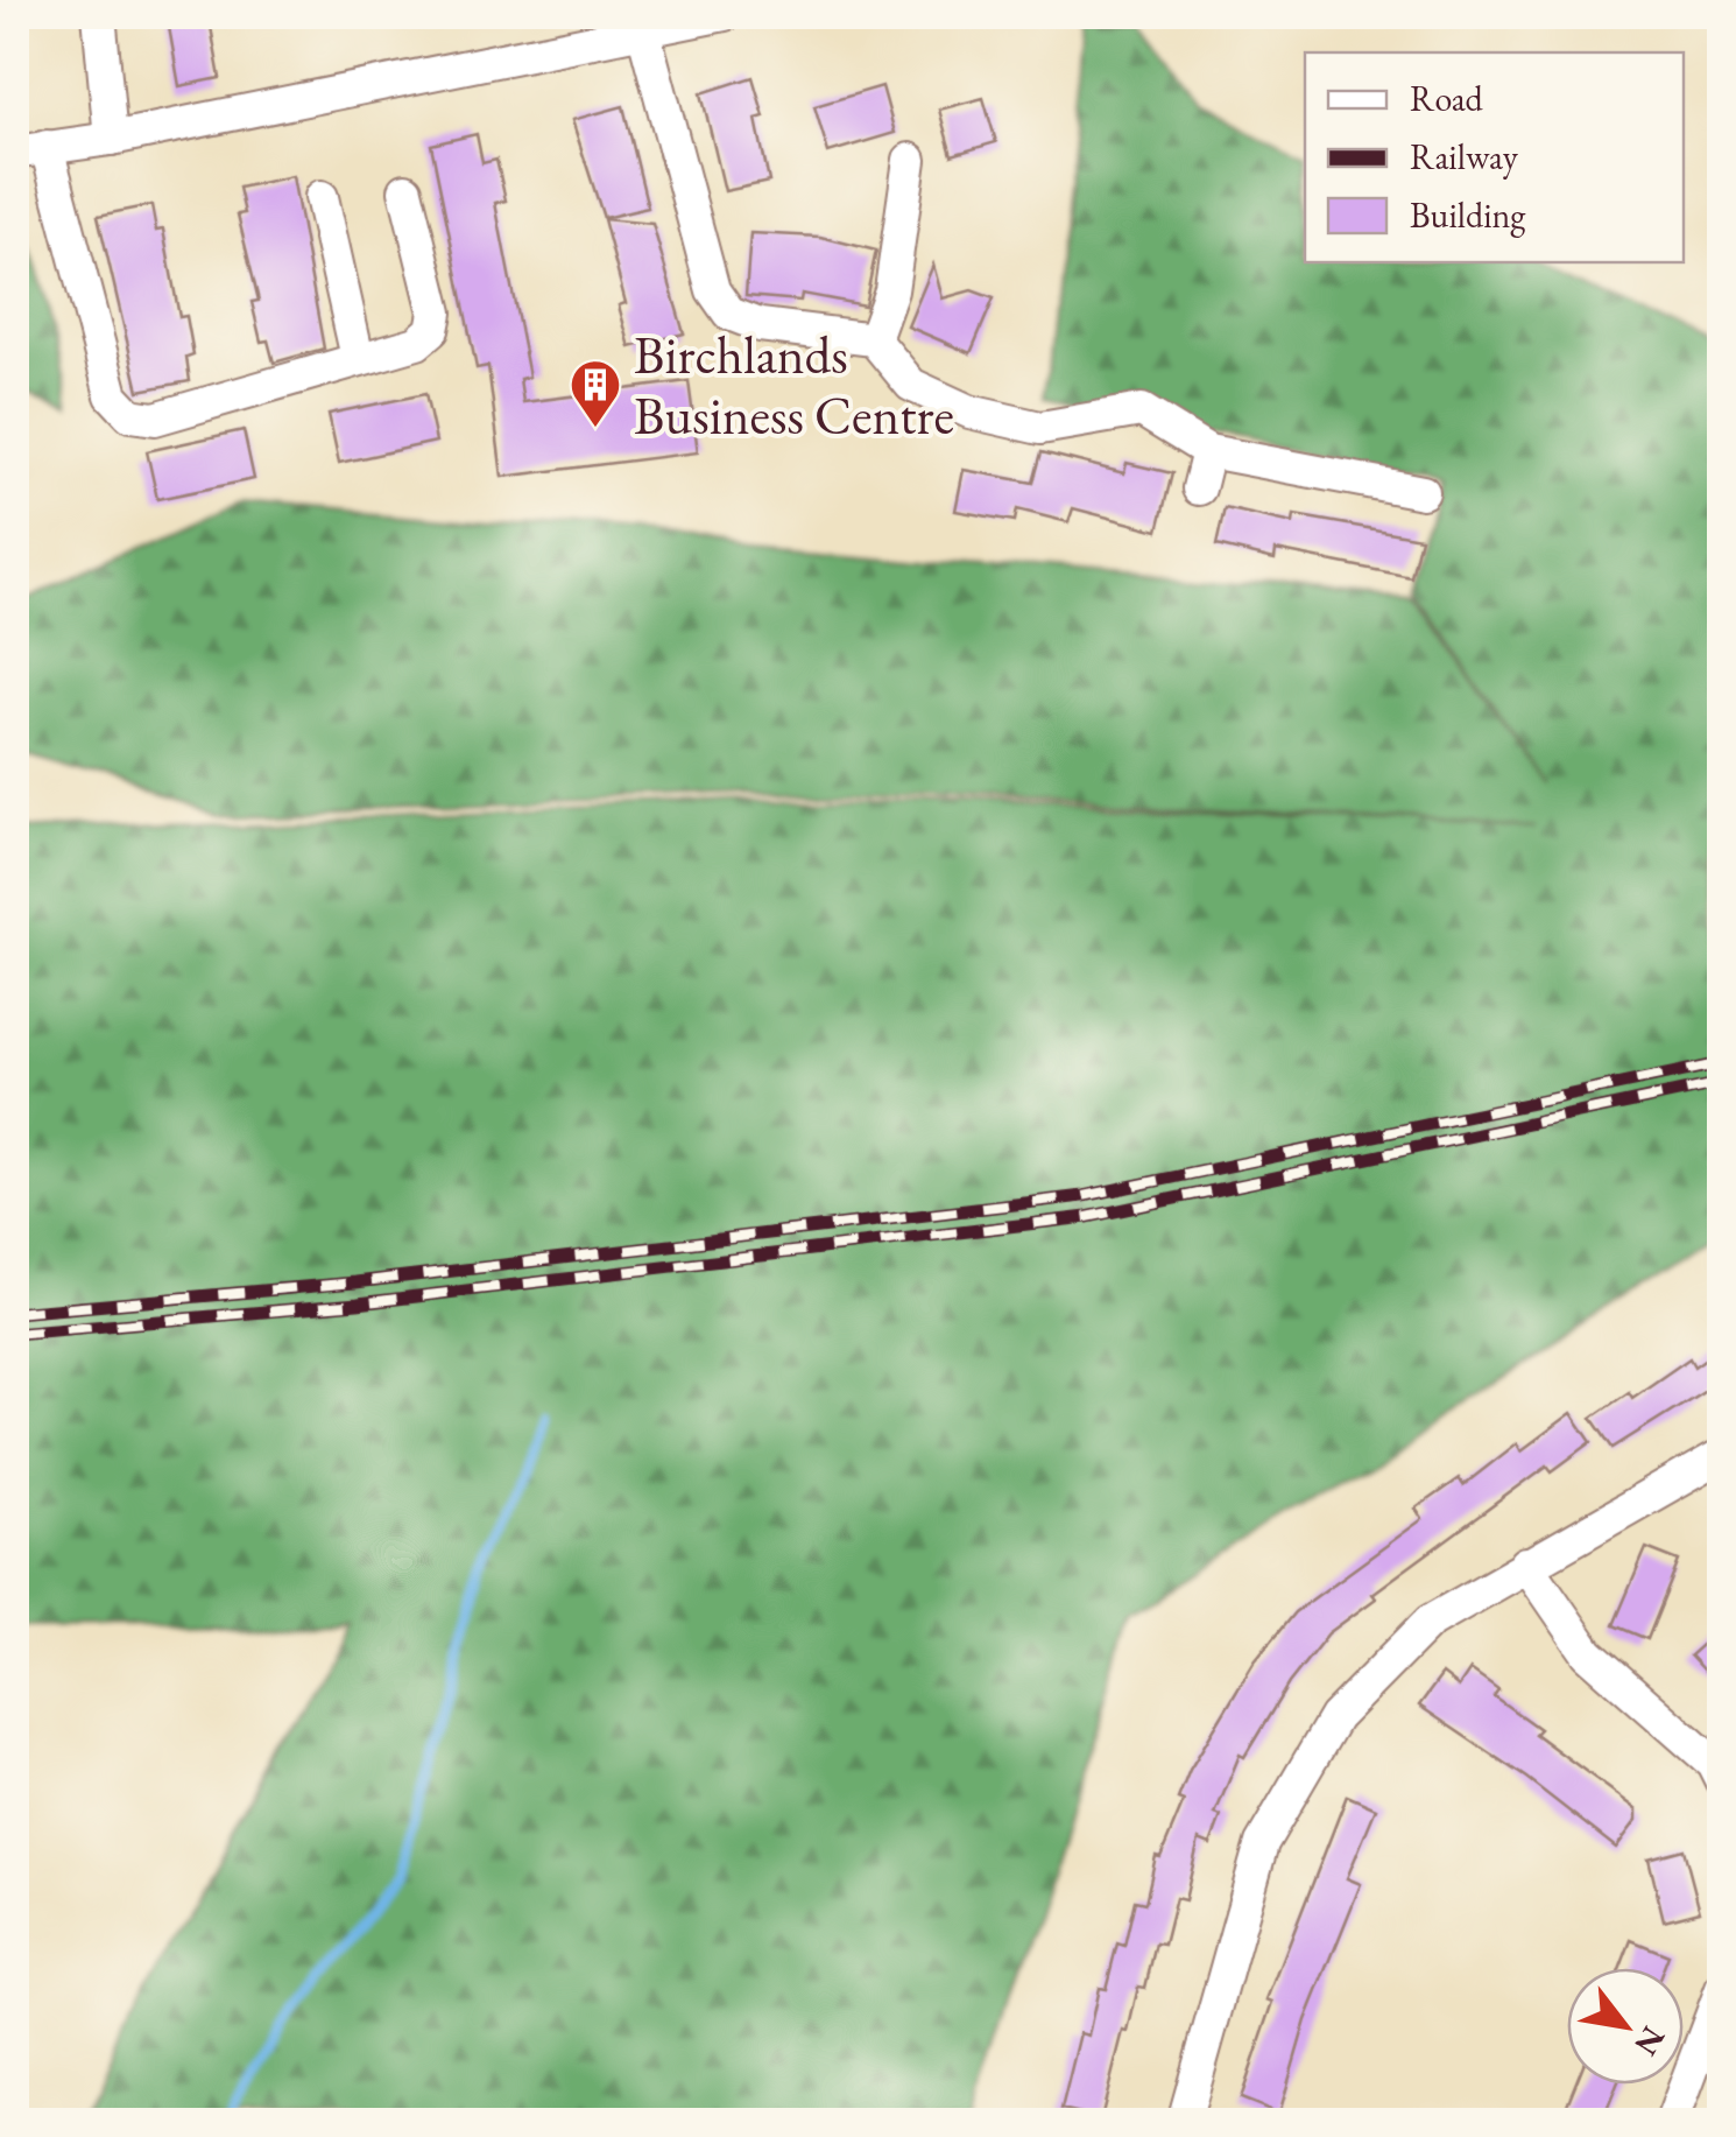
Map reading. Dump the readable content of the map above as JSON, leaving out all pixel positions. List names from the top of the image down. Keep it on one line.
{"places":{"building":["Birchlands Business Centre"]},"legend":["Road","Railway","Building"],"north":"bottom right"}
